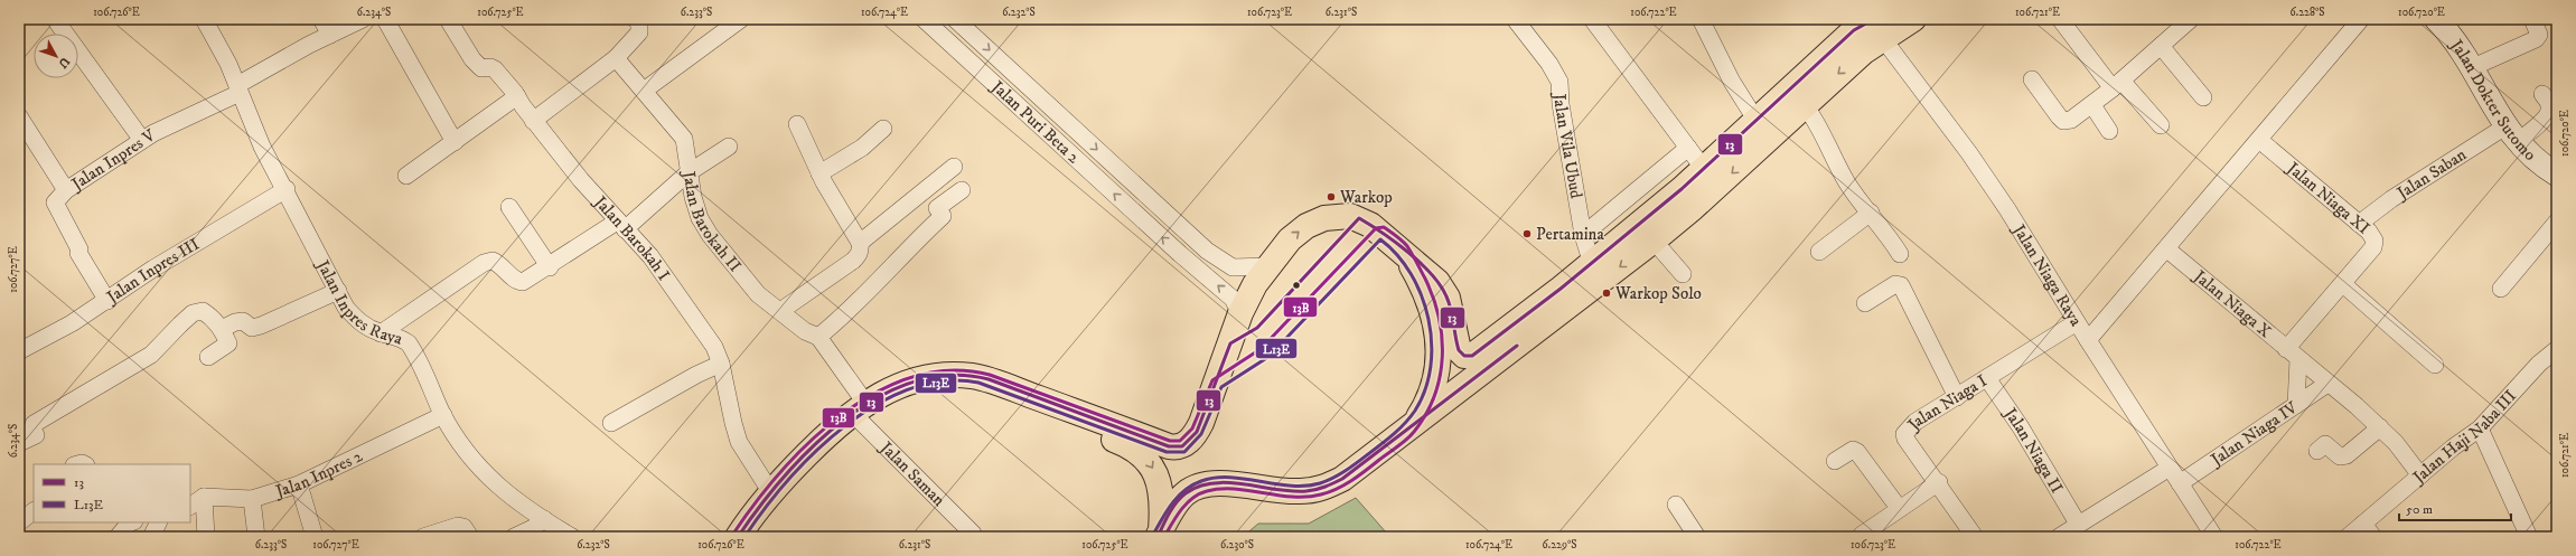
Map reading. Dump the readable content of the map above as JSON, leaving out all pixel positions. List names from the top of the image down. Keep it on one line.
{"streets":{"main road":["Jalan Dokter Sutomo"],"street":["Jalan Puri Beta 2","Jalan Vila Ubud","Jalan Inpres V","Jalan Saban","Jalan Niaga XI","Jalan Barokah II","Jalan Barokah I","Jalan Inpres III","Jalan Niaga Raya","Jalan Inpres Raya","Jalan Niaga X","Jalan Niaga I","Jalan Niaga IV","Jalan Haji Naba III","Jalan Niaga II","Jalan Inpres 2","Jalan Saman"]},"crossings":[["Jalan Dokter Sutomo","Jalan Saban"],["Jalan Inpres V","Jalan Inpres Raya"],["Jalan Saban","Jalan Niaga XI"],["Jalan Niaga XI","Jalan Niaga X"],["Jalan Barokah II","Jalan Saman"],["Jalan Inpres III","Jalan Inpres Raya"],["Jalan Niaga Raya","Jalan Niaga I"],["Jalan Niaga Raya","Jalan Niaga IV"],["Jalan Inpres Raya","Jalan Inpres 2"],["Jalan Niaga X","Jalan Niaga IV"],["Jalan Niaga X","Jalan Haji Naba III"],["Jalan Niaga I","Jalan Niaga II"]],"places":["Warkop","Pertamina","Warkop Solo"],"lines":["transit line 13","transit line 13B","transit line L13E"],"legend":["13","L13E"],"scale_bar":"50 m","north":"bottom right","coordinates":["106.726°E","6.234°S","106.725°E","6.233°S","106.724°E","6.232°S","106.723°E","6.231°S","106.722°E","106.721°E","6.228°S","106.720°E","106.727°E","6.230°S","6.229°S"]}
